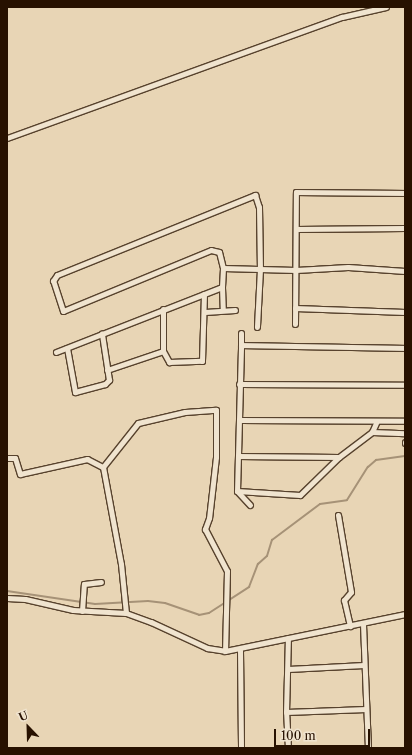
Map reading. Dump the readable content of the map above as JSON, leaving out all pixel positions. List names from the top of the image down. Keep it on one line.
{"scale_bar":"100 m","north":"top left"}
